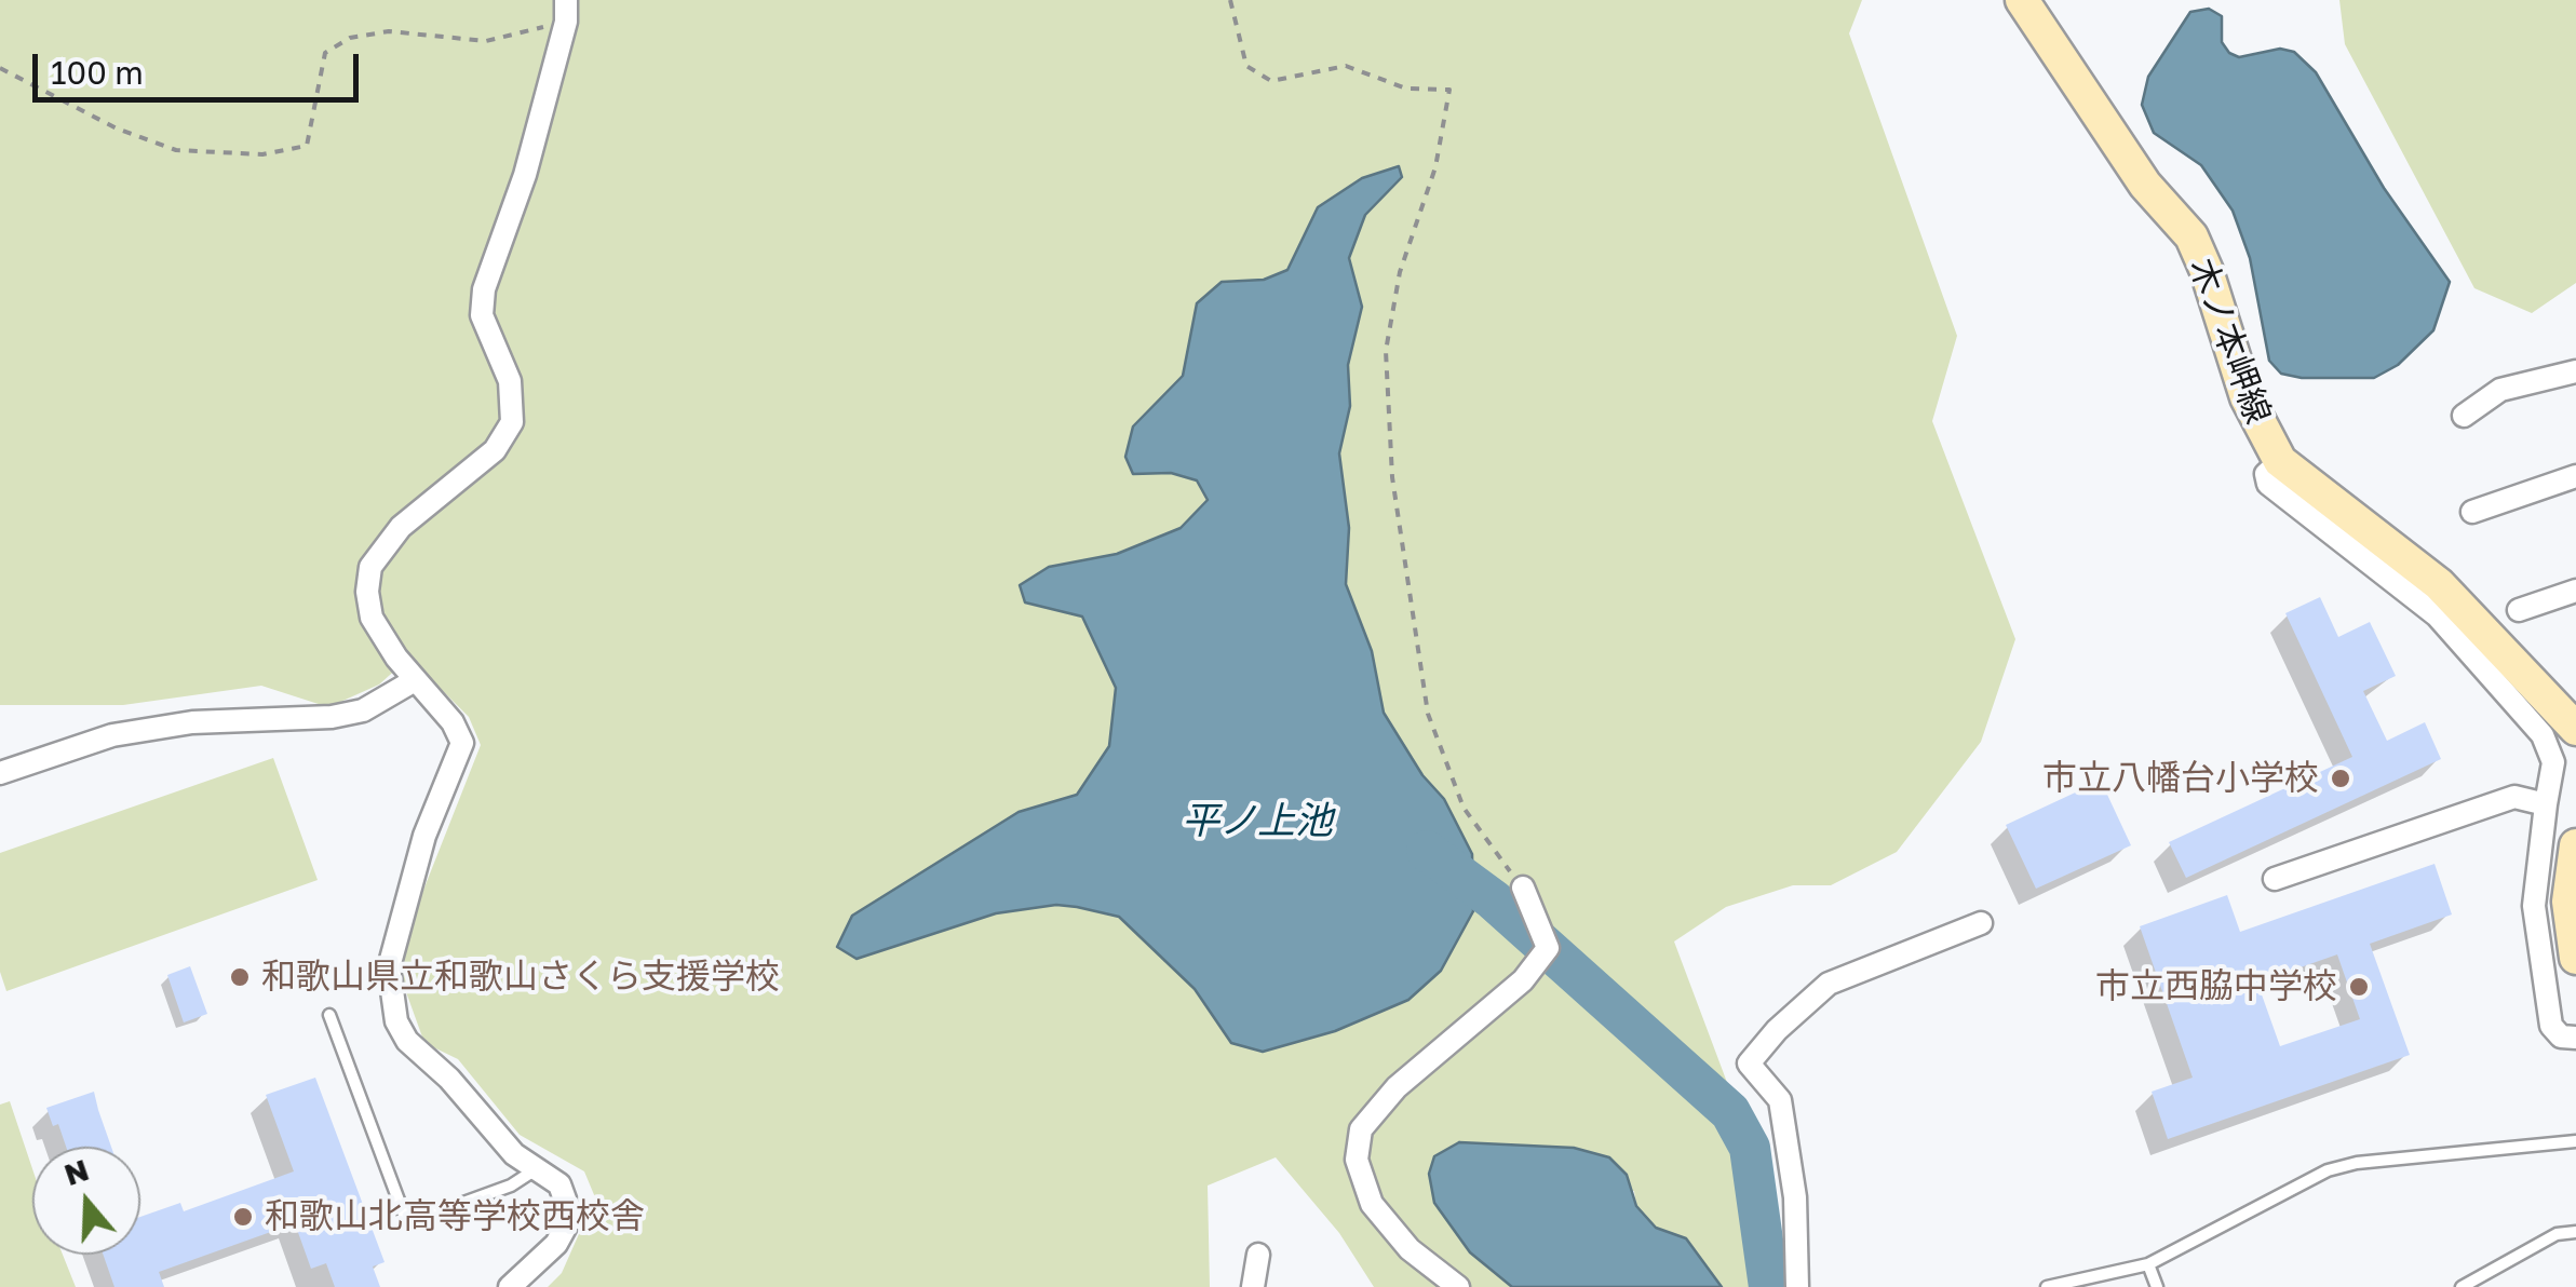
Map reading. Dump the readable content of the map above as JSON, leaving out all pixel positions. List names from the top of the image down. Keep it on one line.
{"streets":{"main road":["木ノ本岬線"]},"water":["平ノ上池"],"places":["市立八幡台小学校","和歌山県立和歌山さくら支援学校","市立西脇中学校","和歌山北高等学校西校舎"],"scale_bar":"100 m","north":"top"}
